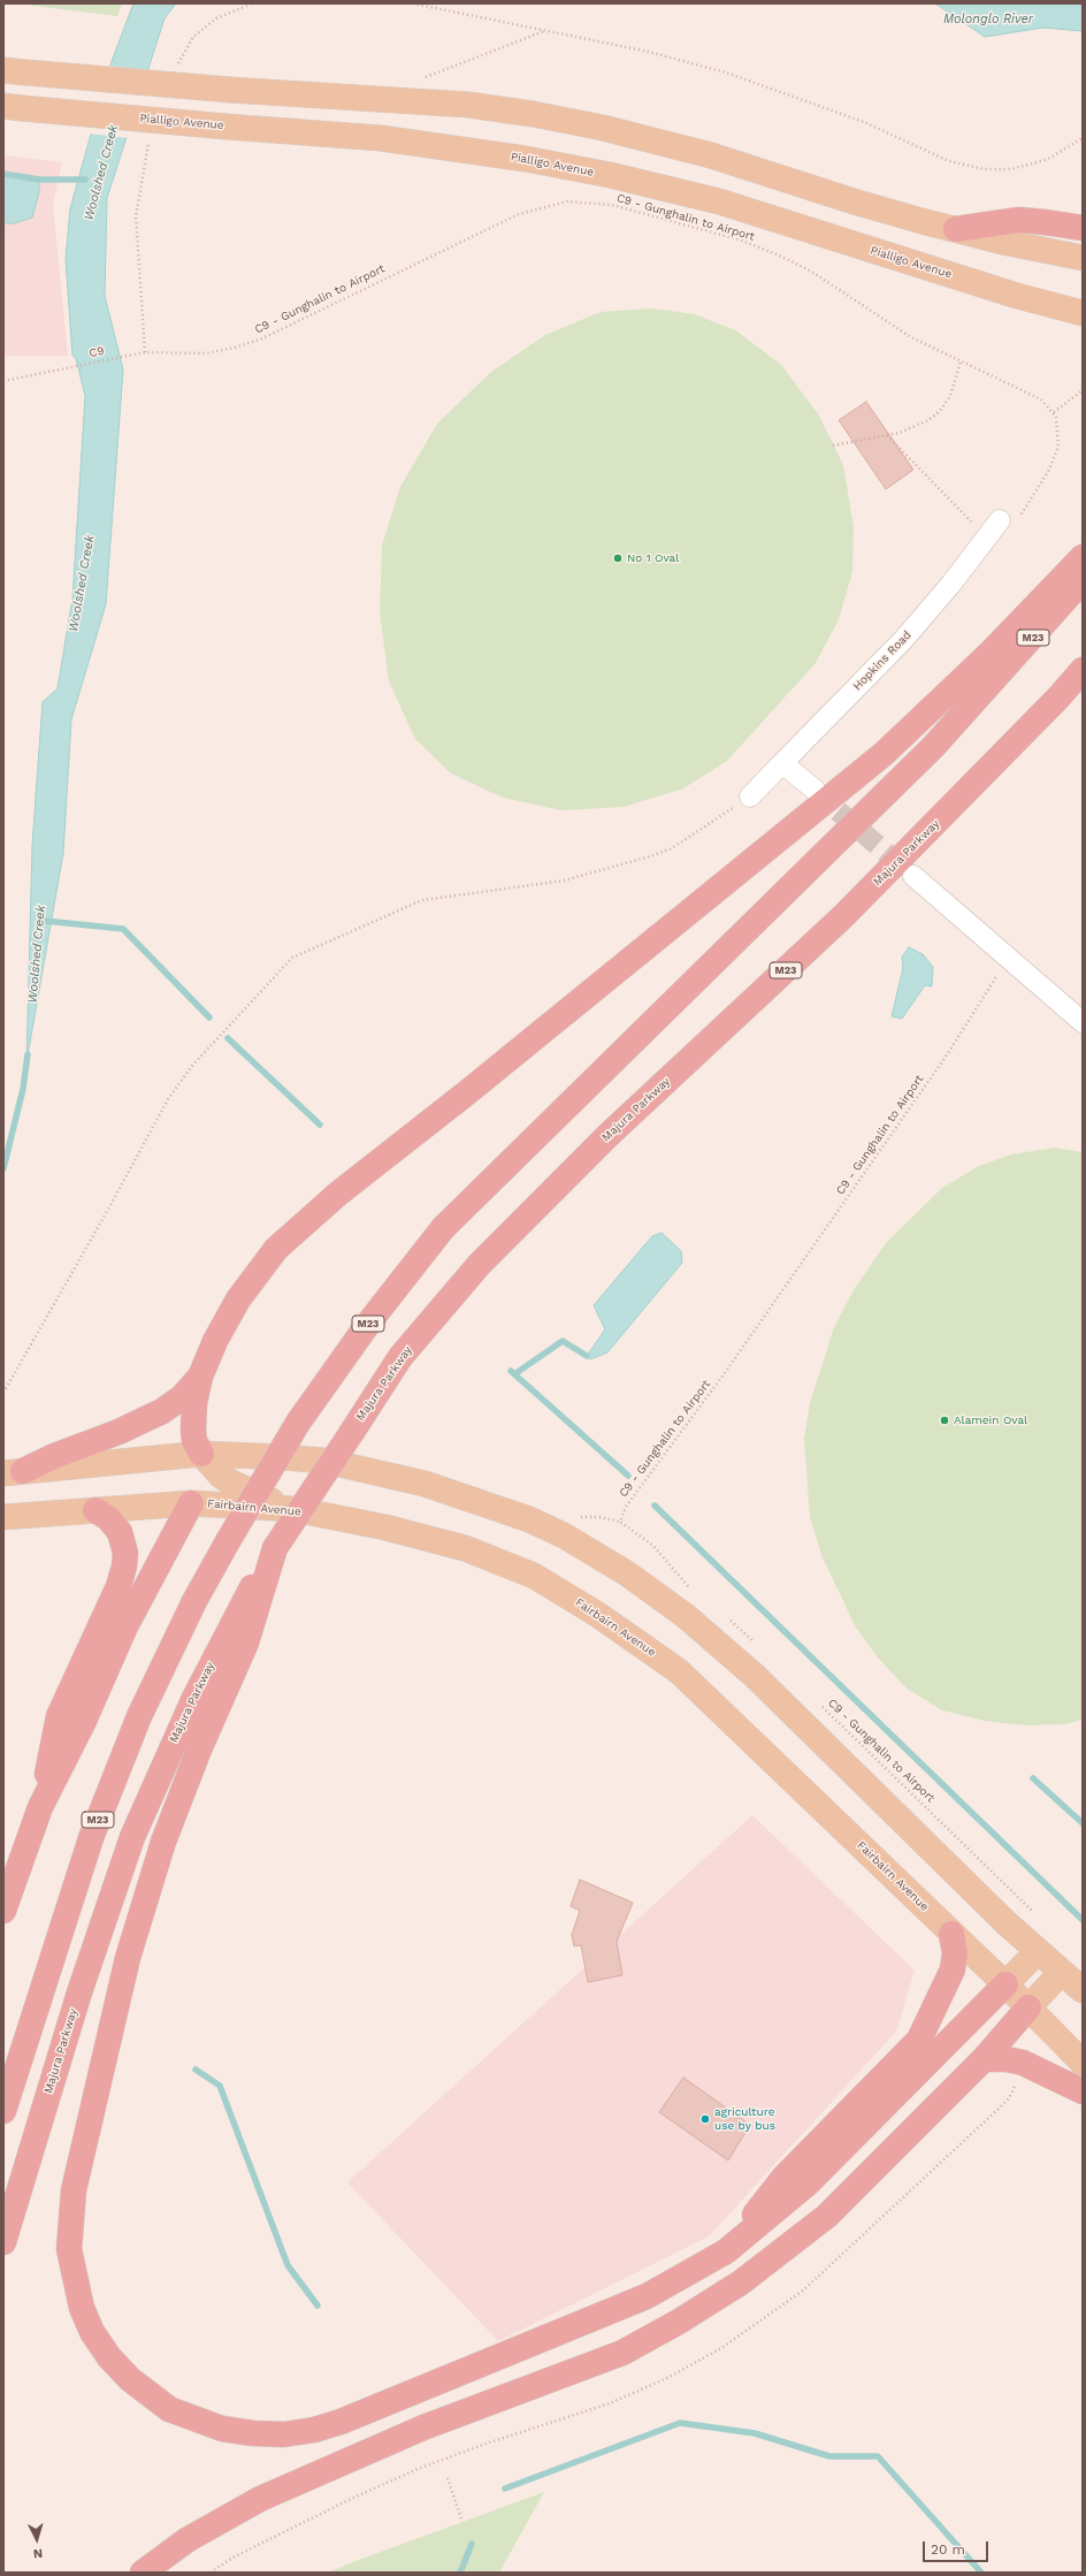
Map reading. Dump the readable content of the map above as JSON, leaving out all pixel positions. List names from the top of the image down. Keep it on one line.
{"streets":{"highway":["M23","Majura Parkway"],"main road":["Pialligo Avenue","Fairbairn Avenue"],"street":["Hopkins Road"],"path":["C9 - Gunghalin to Airport","C9"]},"crossings":[["C9 - Gunghalin to Airport","C9"]],"water":["Molonglo River","Woolshed Creek"],"places":["No 1 Oval","Alamein Oval","agriculture use by bus"],"scale_bar":"20 m","north":"bottom"}
